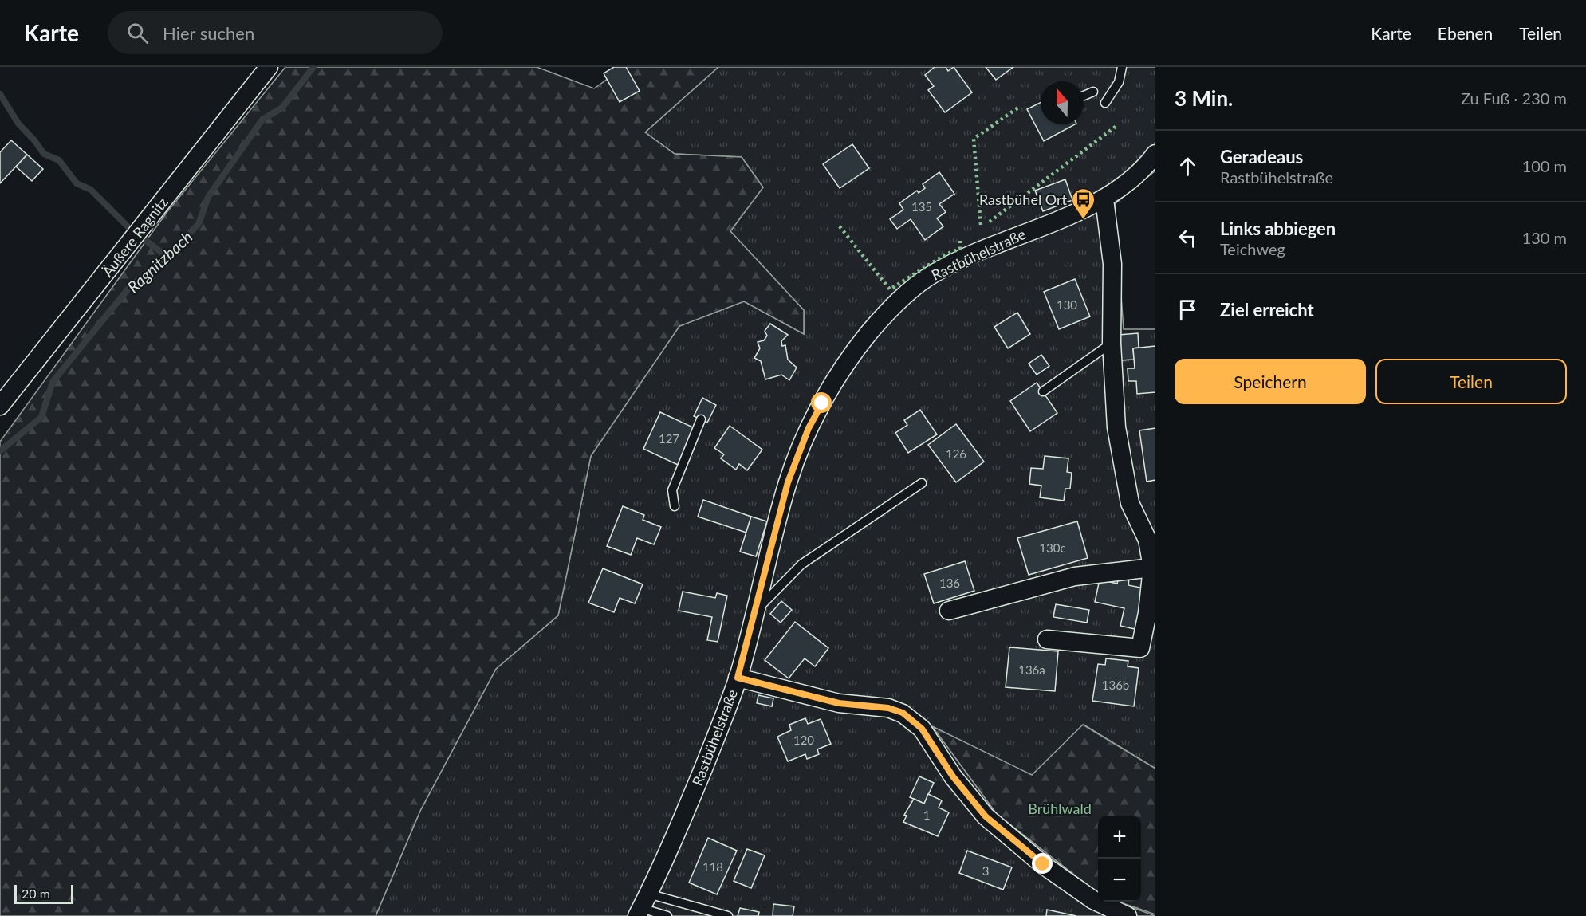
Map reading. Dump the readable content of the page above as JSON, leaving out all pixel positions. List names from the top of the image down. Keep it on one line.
{"streets":{"street":["Äußere Ragnitz","Rastbühelstraße"]},"water":["Ragnitzbach"],"parks":["Brühlwald"],"places":{"bus stop":["Rastbühel Ort"]},"house_numbers":["135","130","127","126","130c","136","136a","136b","120","1","118","3"],"scale_bar":"20 m","north":"top","page":{"header":"Karte","search":"Hier suchen","nav":["Karte","Ebenen","Teilen"],"heading":["3 Min.","Zu Fuß · 230 m"],"list":[["Geradeaus","Rastbühelstraße","100 m"],["Links abbiegen","Teichweg","130 m"],"Ziel erreicht"],"buttons":["Speichern","Teilen"],"map_buttons":["+","−"],"scale":"20 m"}}
